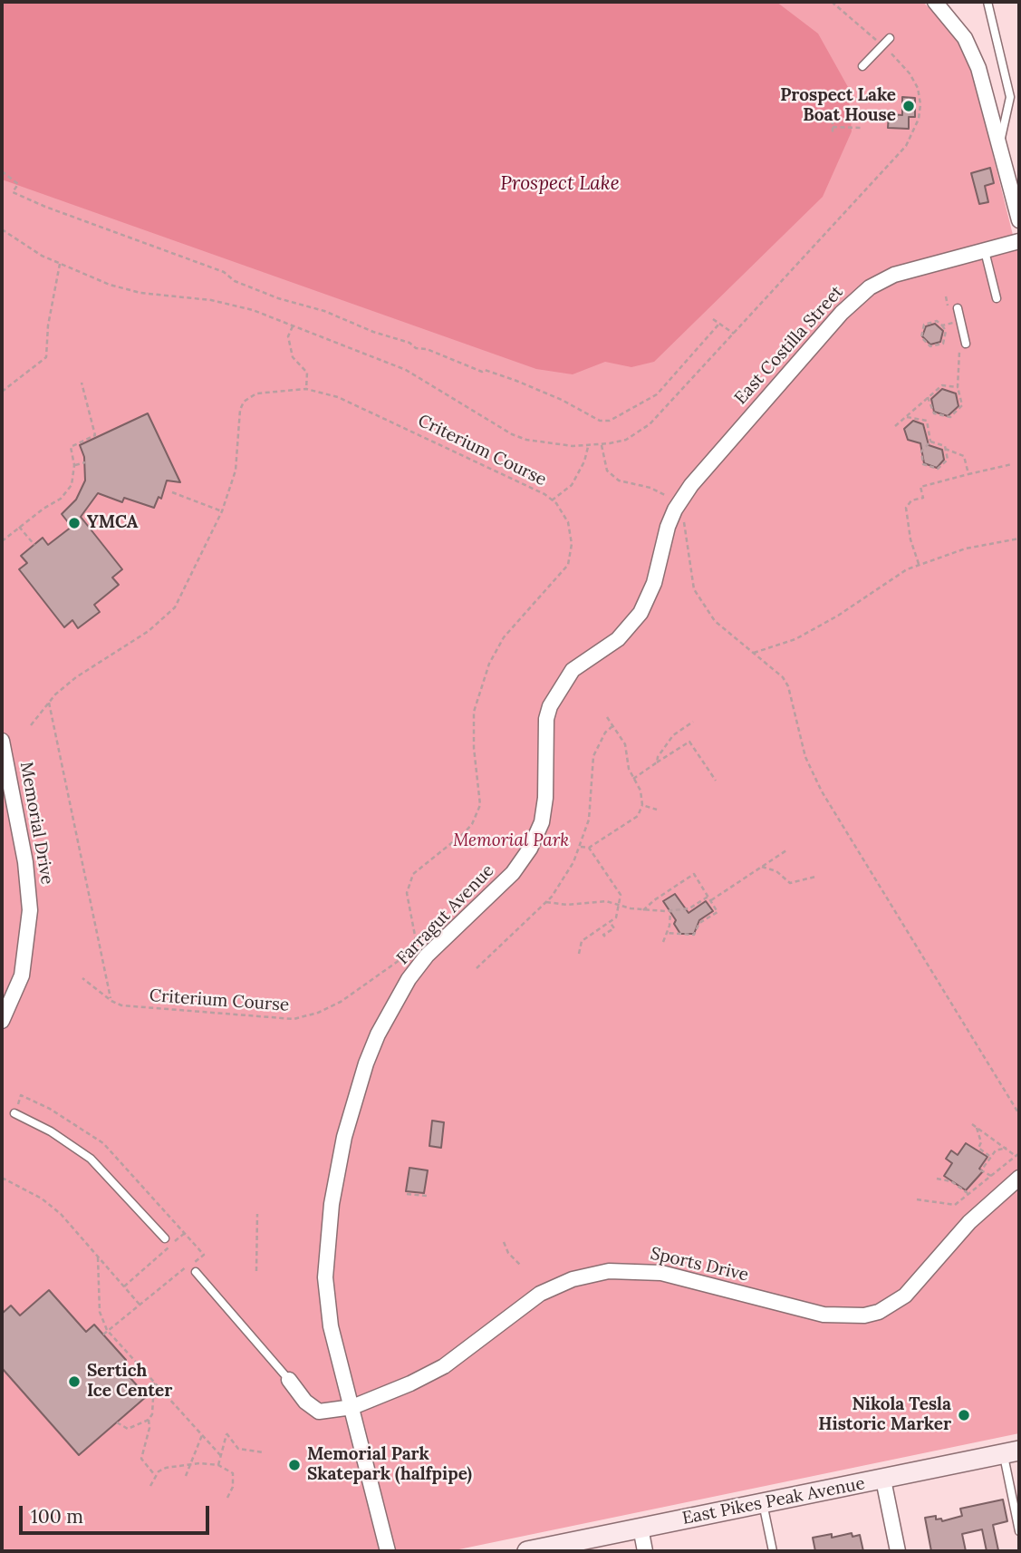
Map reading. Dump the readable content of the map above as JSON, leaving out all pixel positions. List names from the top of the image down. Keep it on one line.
{"streets":{"main road":["East Pikes Peak Avenue"],"street":["East Costilla Street","Memorial Drive","Farragut Avenue","Sports Drive"],"path":["Criterium Course"]},"crossings":[["East Costilla Street","Farragut Avenue"],["Farragut Avenue","Sports Drive"]],"water":["Prospect Lake"],"parks":["Memorial Park"],"places":["Prospect Lake Boat House","YMCA","Sertich Ice Center","Nikola Tesla Historic Marker","Memorial Park Skatepark (halfpipe)"],"scale_bar":"100 m"}
